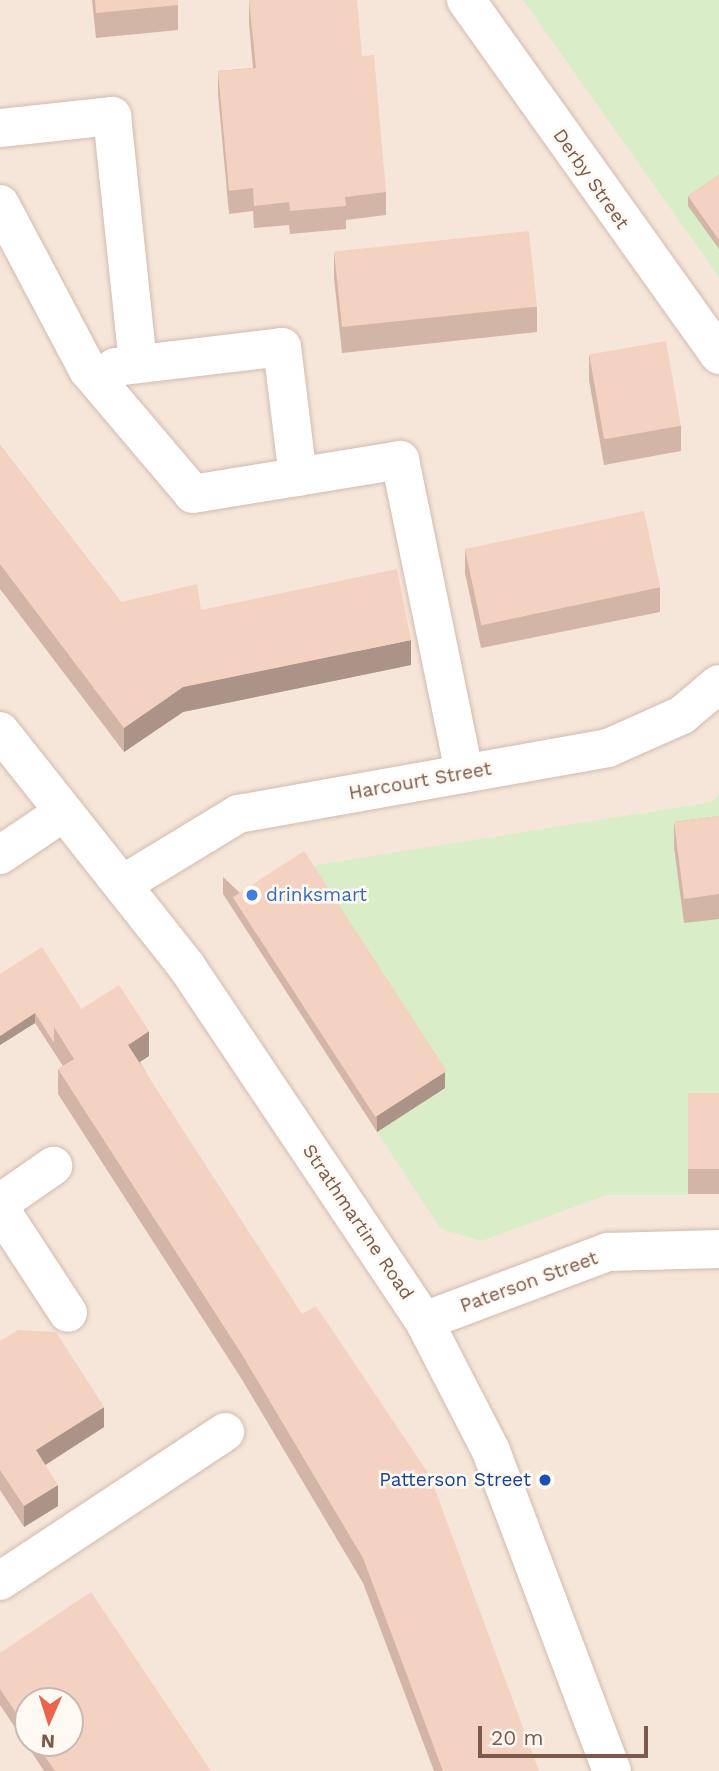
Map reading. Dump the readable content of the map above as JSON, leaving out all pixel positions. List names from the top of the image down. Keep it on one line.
{"streets":{"street":["Derby Street","Harcourt Street","Strathmartine Road","Paterson Street"]},"crossings":[["Harcourt Street","Strathmartine Road"],["Strathmartine Road","Paterson Street"]],"places":["drinksmart","Patterson Street"],"scale_bar":"20 m","north":"bottom"}
